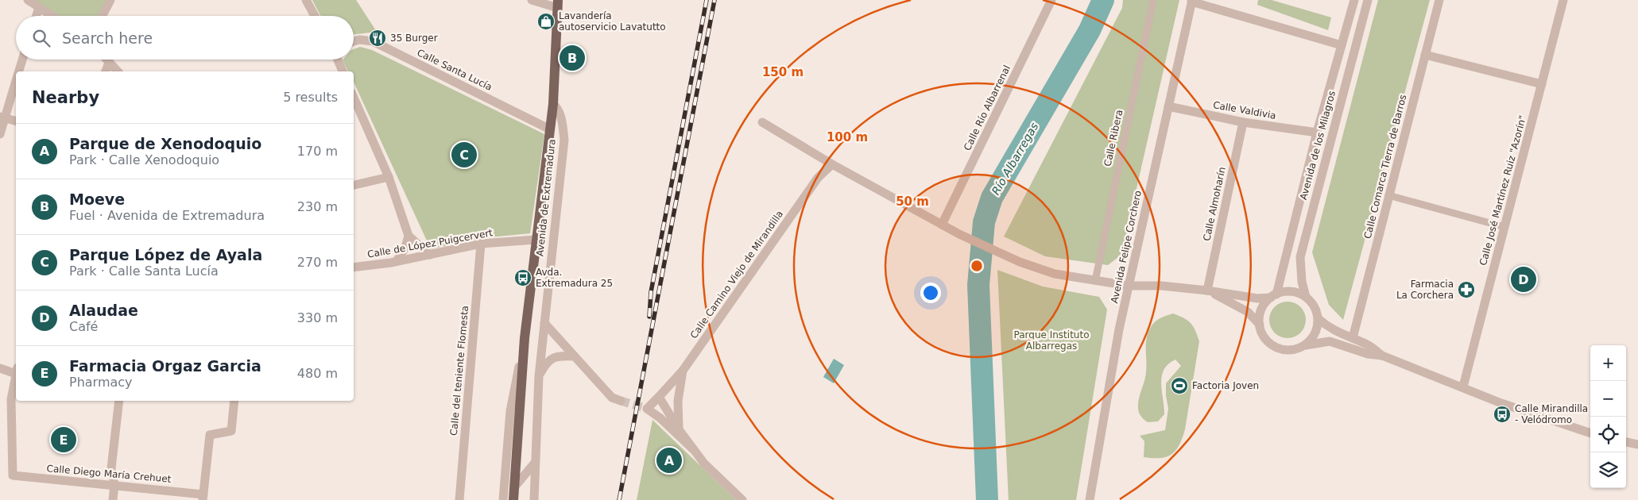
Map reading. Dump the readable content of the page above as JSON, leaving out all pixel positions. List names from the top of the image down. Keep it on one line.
{"streets":{"main road":["Avenida de Extremadura"],"street":["Calle Santa Lucía","Calle Río Albarrenal","Calle Valdivia","Calle Ribera","Avenida de los Milagros","Calle Comarca Tierra de Barros","Calle José Martínez Ruiz \"Azorín\"","Calle Almoharín","Calle de López Puigcervert","Avenida Felipe Corchero","Calle Camino Viejo de Mirandilla","Calle del teniente Flomesta","Calle Diego María Crehuet"]},"crossings":[["Calle Santa Lucía","Avenida de Extremadura"],["Calle Valdivia","Avenida de los Milagros"],["Calle Valdivia","Calle Almoharín"],["Calle Valdivia","Avenida Felipe Corchero"],["Avenida de Extremadura","Calle de López Puigcervert"],["Calle de López Puigcervert","Calle del teniente Flomesta"]],"water":["Río Albarregas"],"parks":["Parque Instituto Albarregas"],"places":{"shop":["Lavandería autoservicio Lavatutto"],"restaurant":["35 Burger"],"bus stop":["Avda. Extremadura 25","Calle Mirandilla - Velódromo"],"pharmacy":["Farmacia La Corchera"],"sports":["Factoria Joven"]},"page":{"search":"Search here","pins":["B","C","D","E","A"],"heading":["Nearby","5 results"],"list":[{"mark":"A","name":"Parque de Xenodoquio","note":"Park · Calle Xenodoquio","value":"170 m"},{"mark":"B","name":"Moeve","note":"Fuel · Avenida de Extremadura","value":"230 m"},{"mark":"C","name":"Parque López de Ayala","note":"Park · Calle Santa Lucía","value":"270 m"},{"mark":"D","name":"Alaudae","note":"Café","value":"330 m"},{"mark":"E","name":"Farmacia Orgaz Garcia","note":"Pharmacy","value":"480 m"}],"map_buttons":["+","−"]},"rings":["150 m","100 m","50 m"]}
